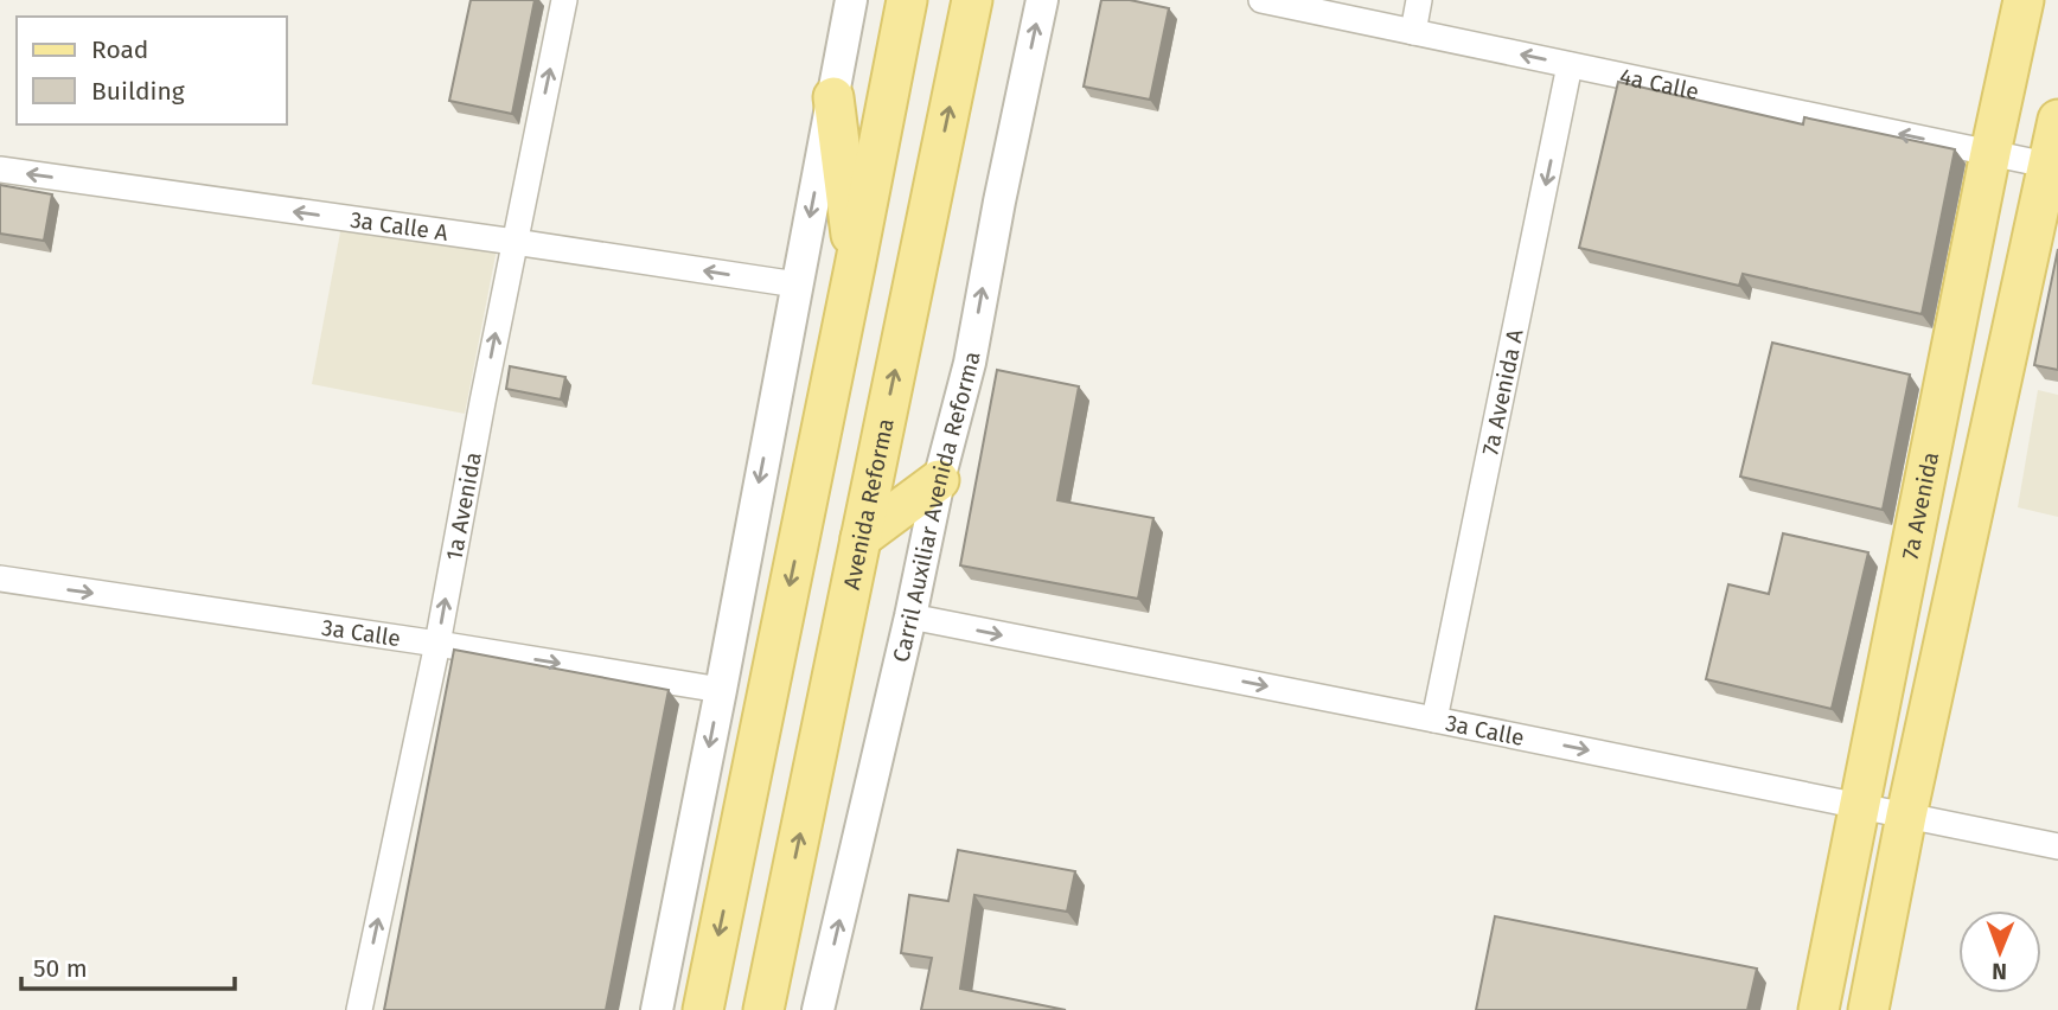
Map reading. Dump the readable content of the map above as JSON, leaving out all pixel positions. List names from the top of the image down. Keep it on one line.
{"streets":{"main road":["Avenida Reforma","7a Avenida"],"street":["4a Calle","3a Calle A","7a Avenida A","1a Avenida","Carril Auxiliar Avenida Reforma","3a Calle"]},"crossings":[["4a Calle","7a Avenida A"],["4a Calle","7a Avenida"],["3a Calle A","1a Avenida"],["7a Avenida A","3a Calle"],["1a Avenida","3a Calle"],["7a Avenida","3a Calle"],["Carril Auxiliar Avenida Reforma","3a Calle"]],"one_way":["4a Calle","3a Calle A","7a Avenida A","1a Avenida","3a Calle"],"legend":["Road","Building"],"scale_bar":"50 m","north":"bottom"}
